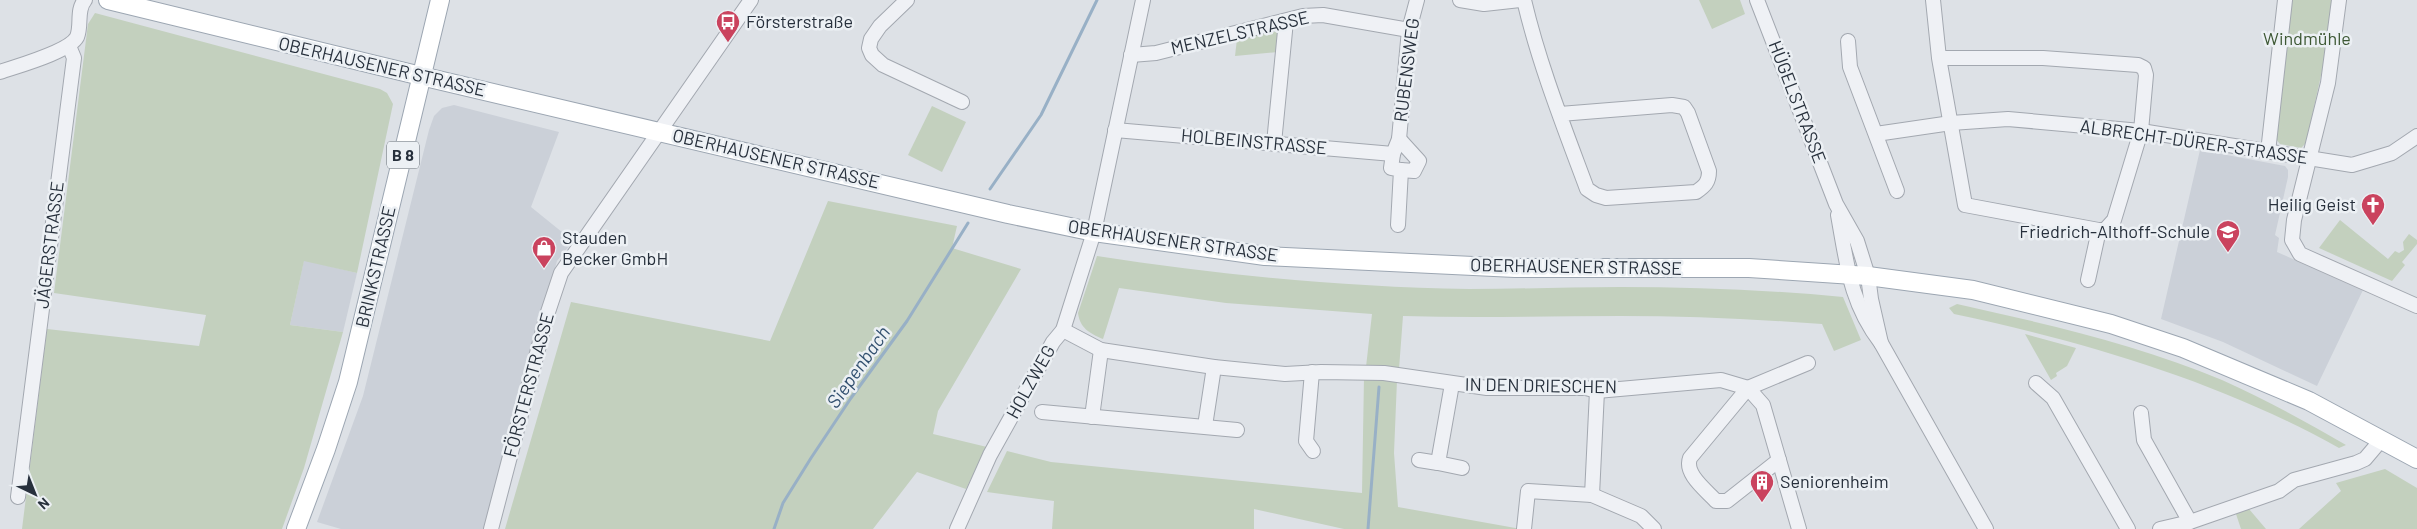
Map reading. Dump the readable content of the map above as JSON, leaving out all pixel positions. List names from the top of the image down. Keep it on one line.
{"streets":{"main road":["OBERHAUSENER STRASSE","B 8","BRINKSTRASSE"],"street":["MENZELSTRASSE","RUBENSWEG","HÜGELSTRASSE","HOLBEINSTRASSE","ALBRECHT-DÜRER-STRASSE","JÄGERSTRASSE","HOLZWEG","FÖRSTERSTRASSE","IN DEN DRIESCHEN"]},"crossings":[["MENZELSTRASSE","RUBENSWEG"],["MENZELSTRASSE","HOLZWEG"],["OBERHAUSENER STRASSE","HÜGELSTRASSE"],["OBERHAUSENER STRASSE","BRINKSTRASSE"],["OBERHAUSENER STRASSE","HOLZWEG"],["OBERHAUSENER STRASSE","FÖRSTERSTRASSE"],["RUBENSWEG","HOLBEINSTRASSE"],["HOLBEINSTRASSE","HOLZWEG"],["HOLZWEG","IN DEN DRIESCHEN"]],"water":["Siepenbach"],"parks":["Windmühle"],"places":{"bus stop":["Försterstraße"],"church":["Heilig Geist"],"school or university":["Friedrich-Althoff-Schule"],"shop":["Stauden Becker GmbH"],"building":["Seniorenheim"]},"north":"bottom right"}
